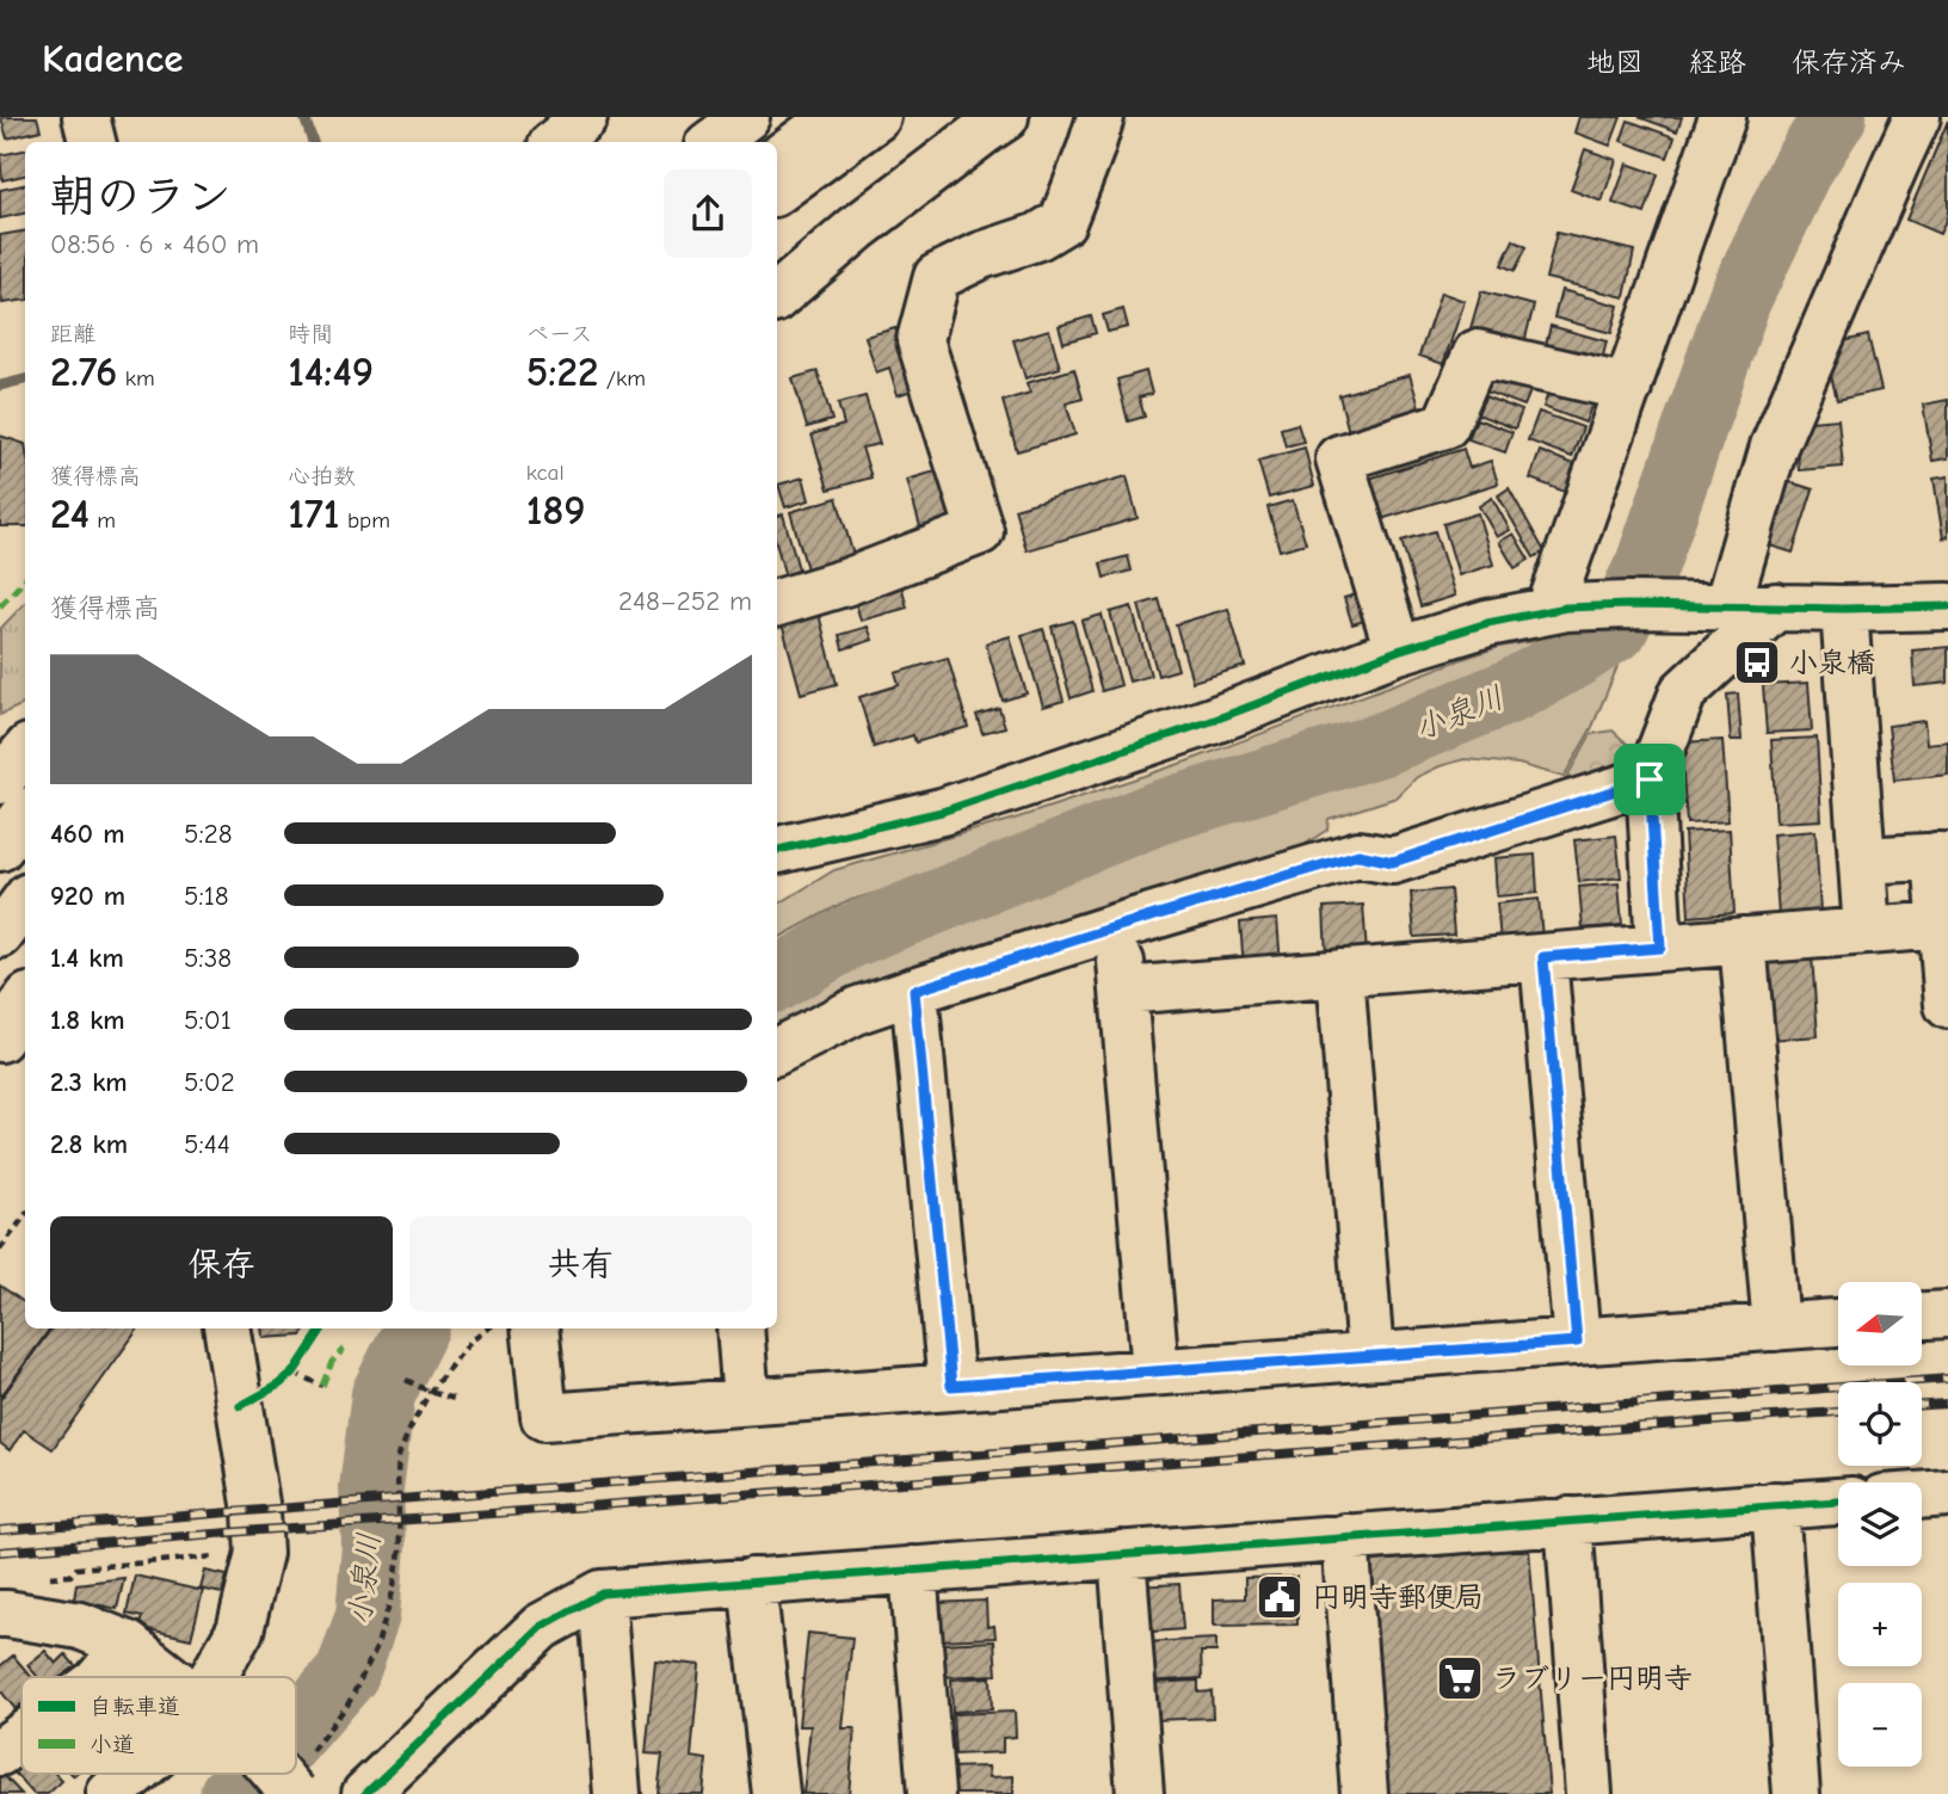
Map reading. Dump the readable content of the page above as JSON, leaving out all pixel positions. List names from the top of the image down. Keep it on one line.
{"water":["小泉川"],"places":{"bus stop":["小泉橋"],"public building":["円明寺郵便局"],"supermarket":["ラブリー円明寺"]},"legend":["自転車道","小道"],"north":"left","page":{"header":"Kadence","nav":["地図","経路","保存済み"],"heading":["朝のラン","08:56 · 6 × 460 m"],"stats":[["距離","2.76 km"],["時間","14:49"],["ペース","5:22 /km"],["獲得標高","24 m"],["心拍数","171 bpm"],["kcal","189"]],"chart":["獲得標高","248–252 m"],"list":[{"name":"460 m","note":"5:28"},{"name":"920 m","note":"5:18"},{"name":"1.4 km","note":"5:38"},{"name":"1.8 km","note":"5:01"},{"name":"2.3 km","note":"5:02"},{"name":"2.8 km","note":"5:44"}],"buttons":["保存","共有"],"map_buttons":["+","−"]}}
